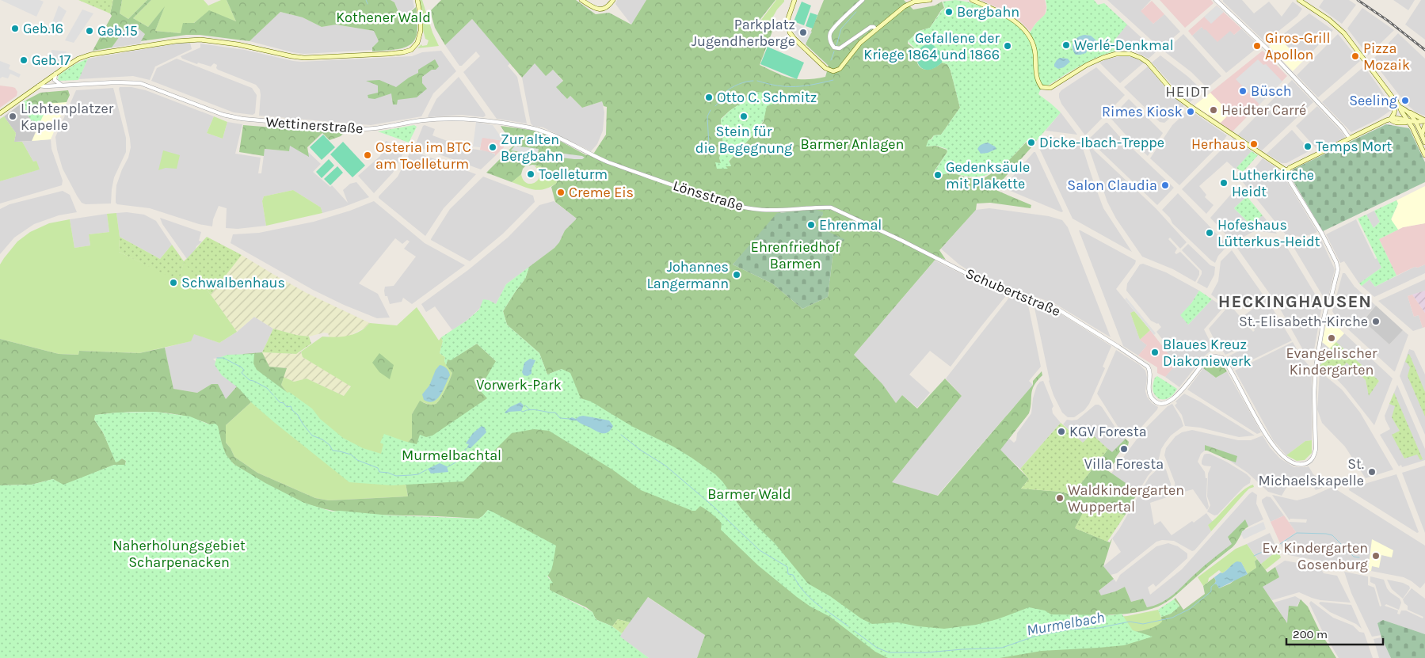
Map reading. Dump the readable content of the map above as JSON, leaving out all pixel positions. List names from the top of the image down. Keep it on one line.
{"streets":{"street":["Wettinerstraße","Lönsstraße","Schubertstraße"]},"crossings":[["Wettinerstraße","Lönsstraße"],["Lönsstraße","Schubertstraße"]],"districts":["HEIDT","HECKINGHAUSEN"],"water":["Murmelbach"],"parks":["Kothener Wald","Barmer Anlagen","Ehrenfriedhof Barmen","Vorwerk-Park","Murmelbachtal","Barmer Wald","Naherholungsgebiet Scharpenacken"],"places":["Bergbahn","Geb.16","Geb.15","Parkplatz Jugendherberge","Werlé-Denkmal","Gefallene der Kriege 1864 und 1866","Giros-Grill Apollon","Pizza Mozaik","Geb.17","Büsch","Otto C. Schmitz","Seeling","Heidter Carré","Rimes Kiosk","Lichtenplatzer Kapelle","Stein für die Begegnung","Dicke-Ibach-Treppe","Herhaus","Temps Mort","Zur alten Bergbahn","Osteria im BTC am Toelleturm","Toelleturm","Gedenksäule mit Plakette","Lutherkirche Heidt","Salon Claudia","Creme Eis","Ehrenmal","Hofeshaus Lütterkus-Heidt","Johannes Langermann","Schwalbenhaus","St.-Elisabeth-Kirche","Evangelischer Kindergarten","Blaues Kreuz Diakoniewerk","KGV Foresta","Villa Foresta","St. Michaelskapelle","Waldkindergarten Wuppertal","Ev. Kindergarten Gosenburg"],"scale_bar":"200 m"}
